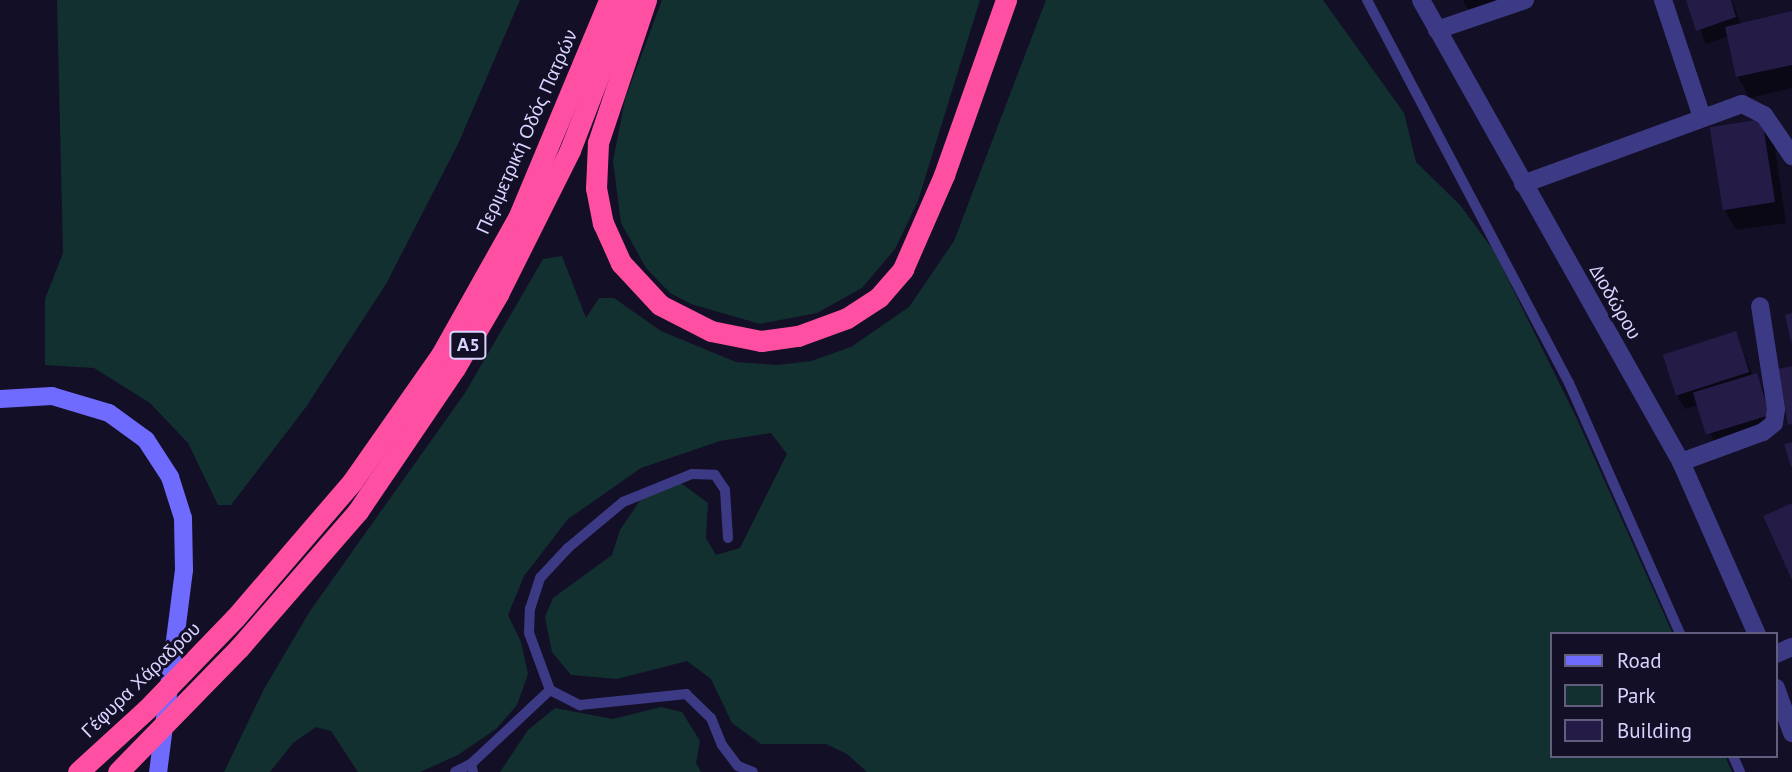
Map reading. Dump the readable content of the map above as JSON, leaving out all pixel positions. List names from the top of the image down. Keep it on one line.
{"streets":{"highway":["Περιμετρική Οδός Πατρών","Α5","Γέφυρα Χάραδρου"],"street":["Διοδώρου"]},"crossings":[["Περιμετρική Οδός Πατρών","Γέφυρα Χάραδρου"]],"legend":["Road","Park","Building"]}
